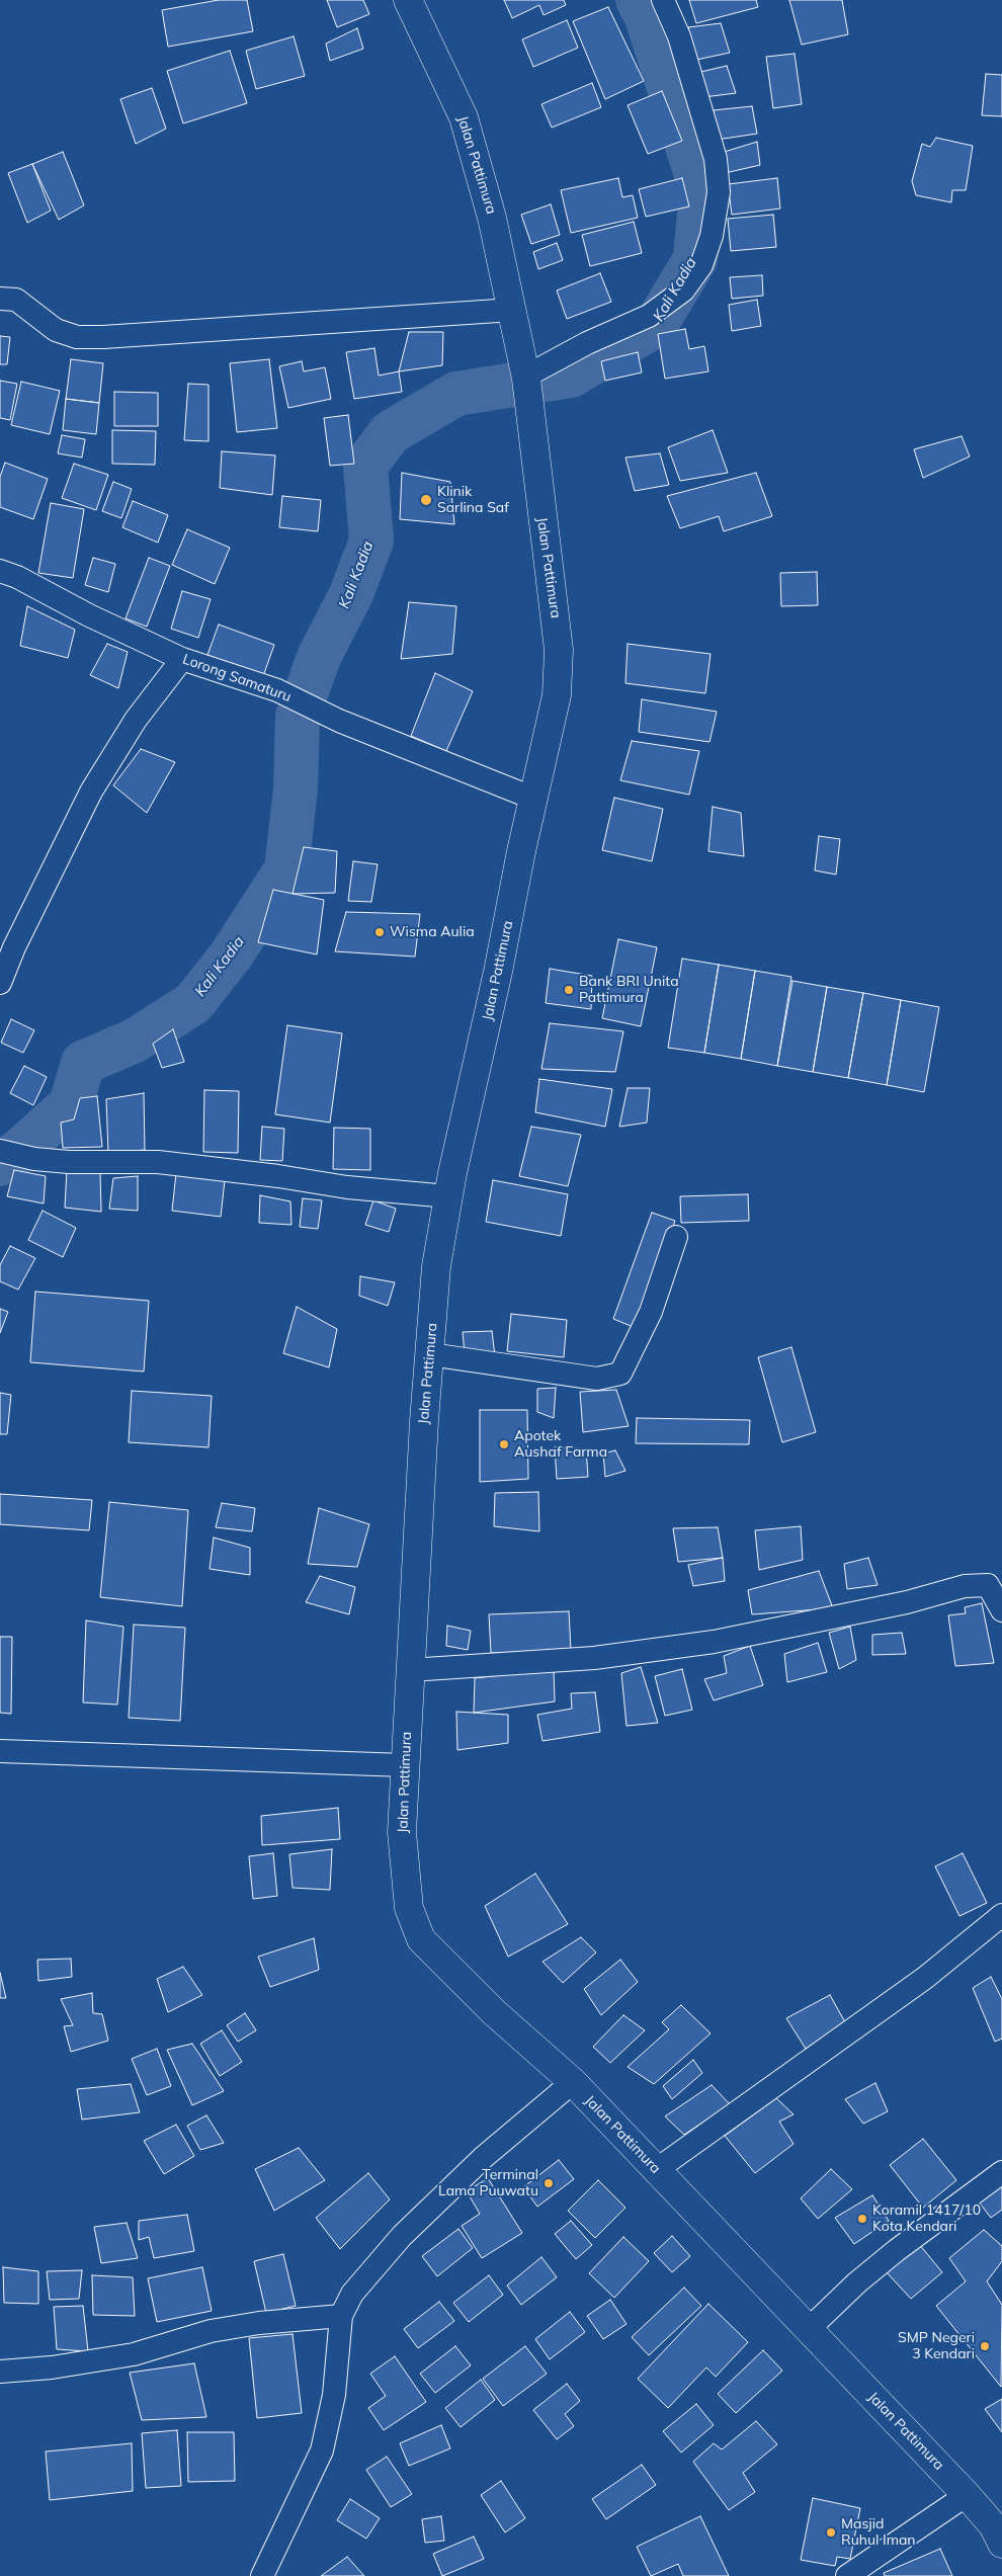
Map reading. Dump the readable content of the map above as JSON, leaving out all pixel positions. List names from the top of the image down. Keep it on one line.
{"streets":{"highway":["Jalan Pattimura"],"street":["Lorong Samaturu"]},"crossings":[["Jalan Pattimura","Lorong Samaturu"]],"water":["Kali Kadia"],"places":["Klinik Sarlina Saf","Wisma Aulia","Bank BRI Unita Pattimura","Apotek Aushaf Farma","Terminal Lama Puuwatu","Koramil 1417/10 Kota Kendari","SMP Negeri 3 Kendari","Masjid Ruhul Iman"]}
